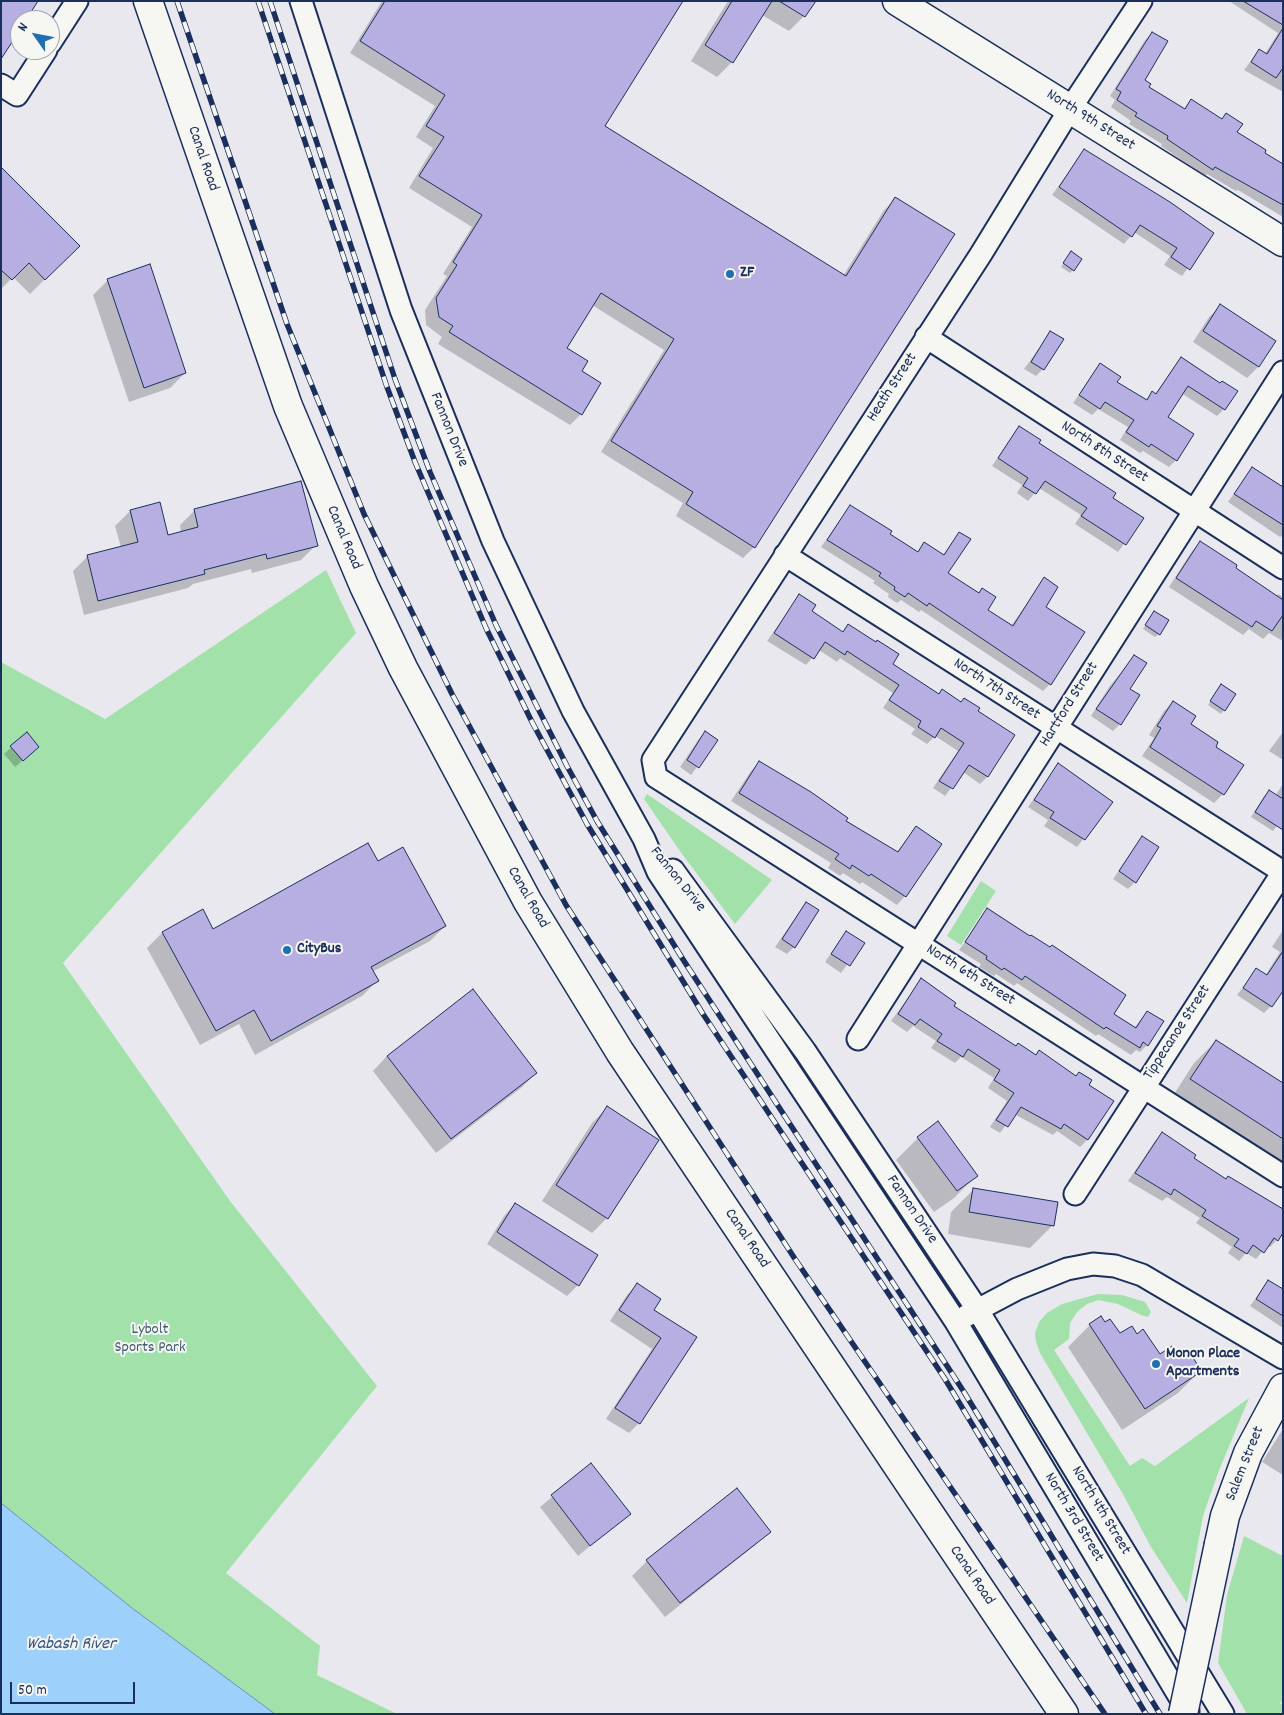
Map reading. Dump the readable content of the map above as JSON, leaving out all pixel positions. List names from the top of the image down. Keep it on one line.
{"streets":{"main road":["North 9th Street","Canal Road","Salem Street"],"street":["Heath Street","Fannon Drive","North 8th Street","North 7th Street","Hartford Street","North 6th Street","Tippecanoe Street","North 4th Street","North 3rd Street"]},"crossings":[["North 9th Street","Heath Street"],["Heath Street","North 8th Street"],["Heath Street","North 7th Street"],["Heath Street","North 6th Street"],["Fannon Drive","North 4th Street"],["Fannon Drive","North 3rd Street"],["North 8th Street","Hartford Street"],["North 7th Street","Hartford Street"],["North 7th Street","Tippecanoe Street"],["Hartford Street","North 6th Street"],["North 6th Street","Tippecanoe Street"]],"water":["Wabash River"],"parks":["Lybolt Sports Park"],"places":["ZF","CityBus","Monon Place Apartments"],"scale_bar":"50 m","north":"top left"}
